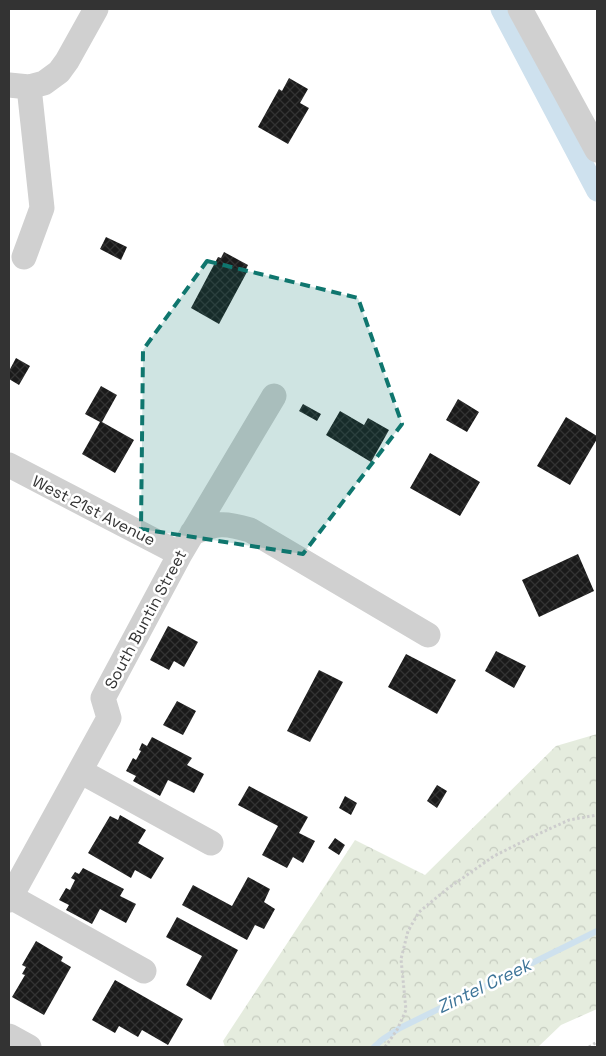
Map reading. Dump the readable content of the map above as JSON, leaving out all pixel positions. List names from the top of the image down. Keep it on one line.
{"streets":{"street":["West 21st Avenue","South Buntin Street"]},"crossings":[["West 21st Avenue","South Buntin Street"]],"water":["Zintel Creek"]}
